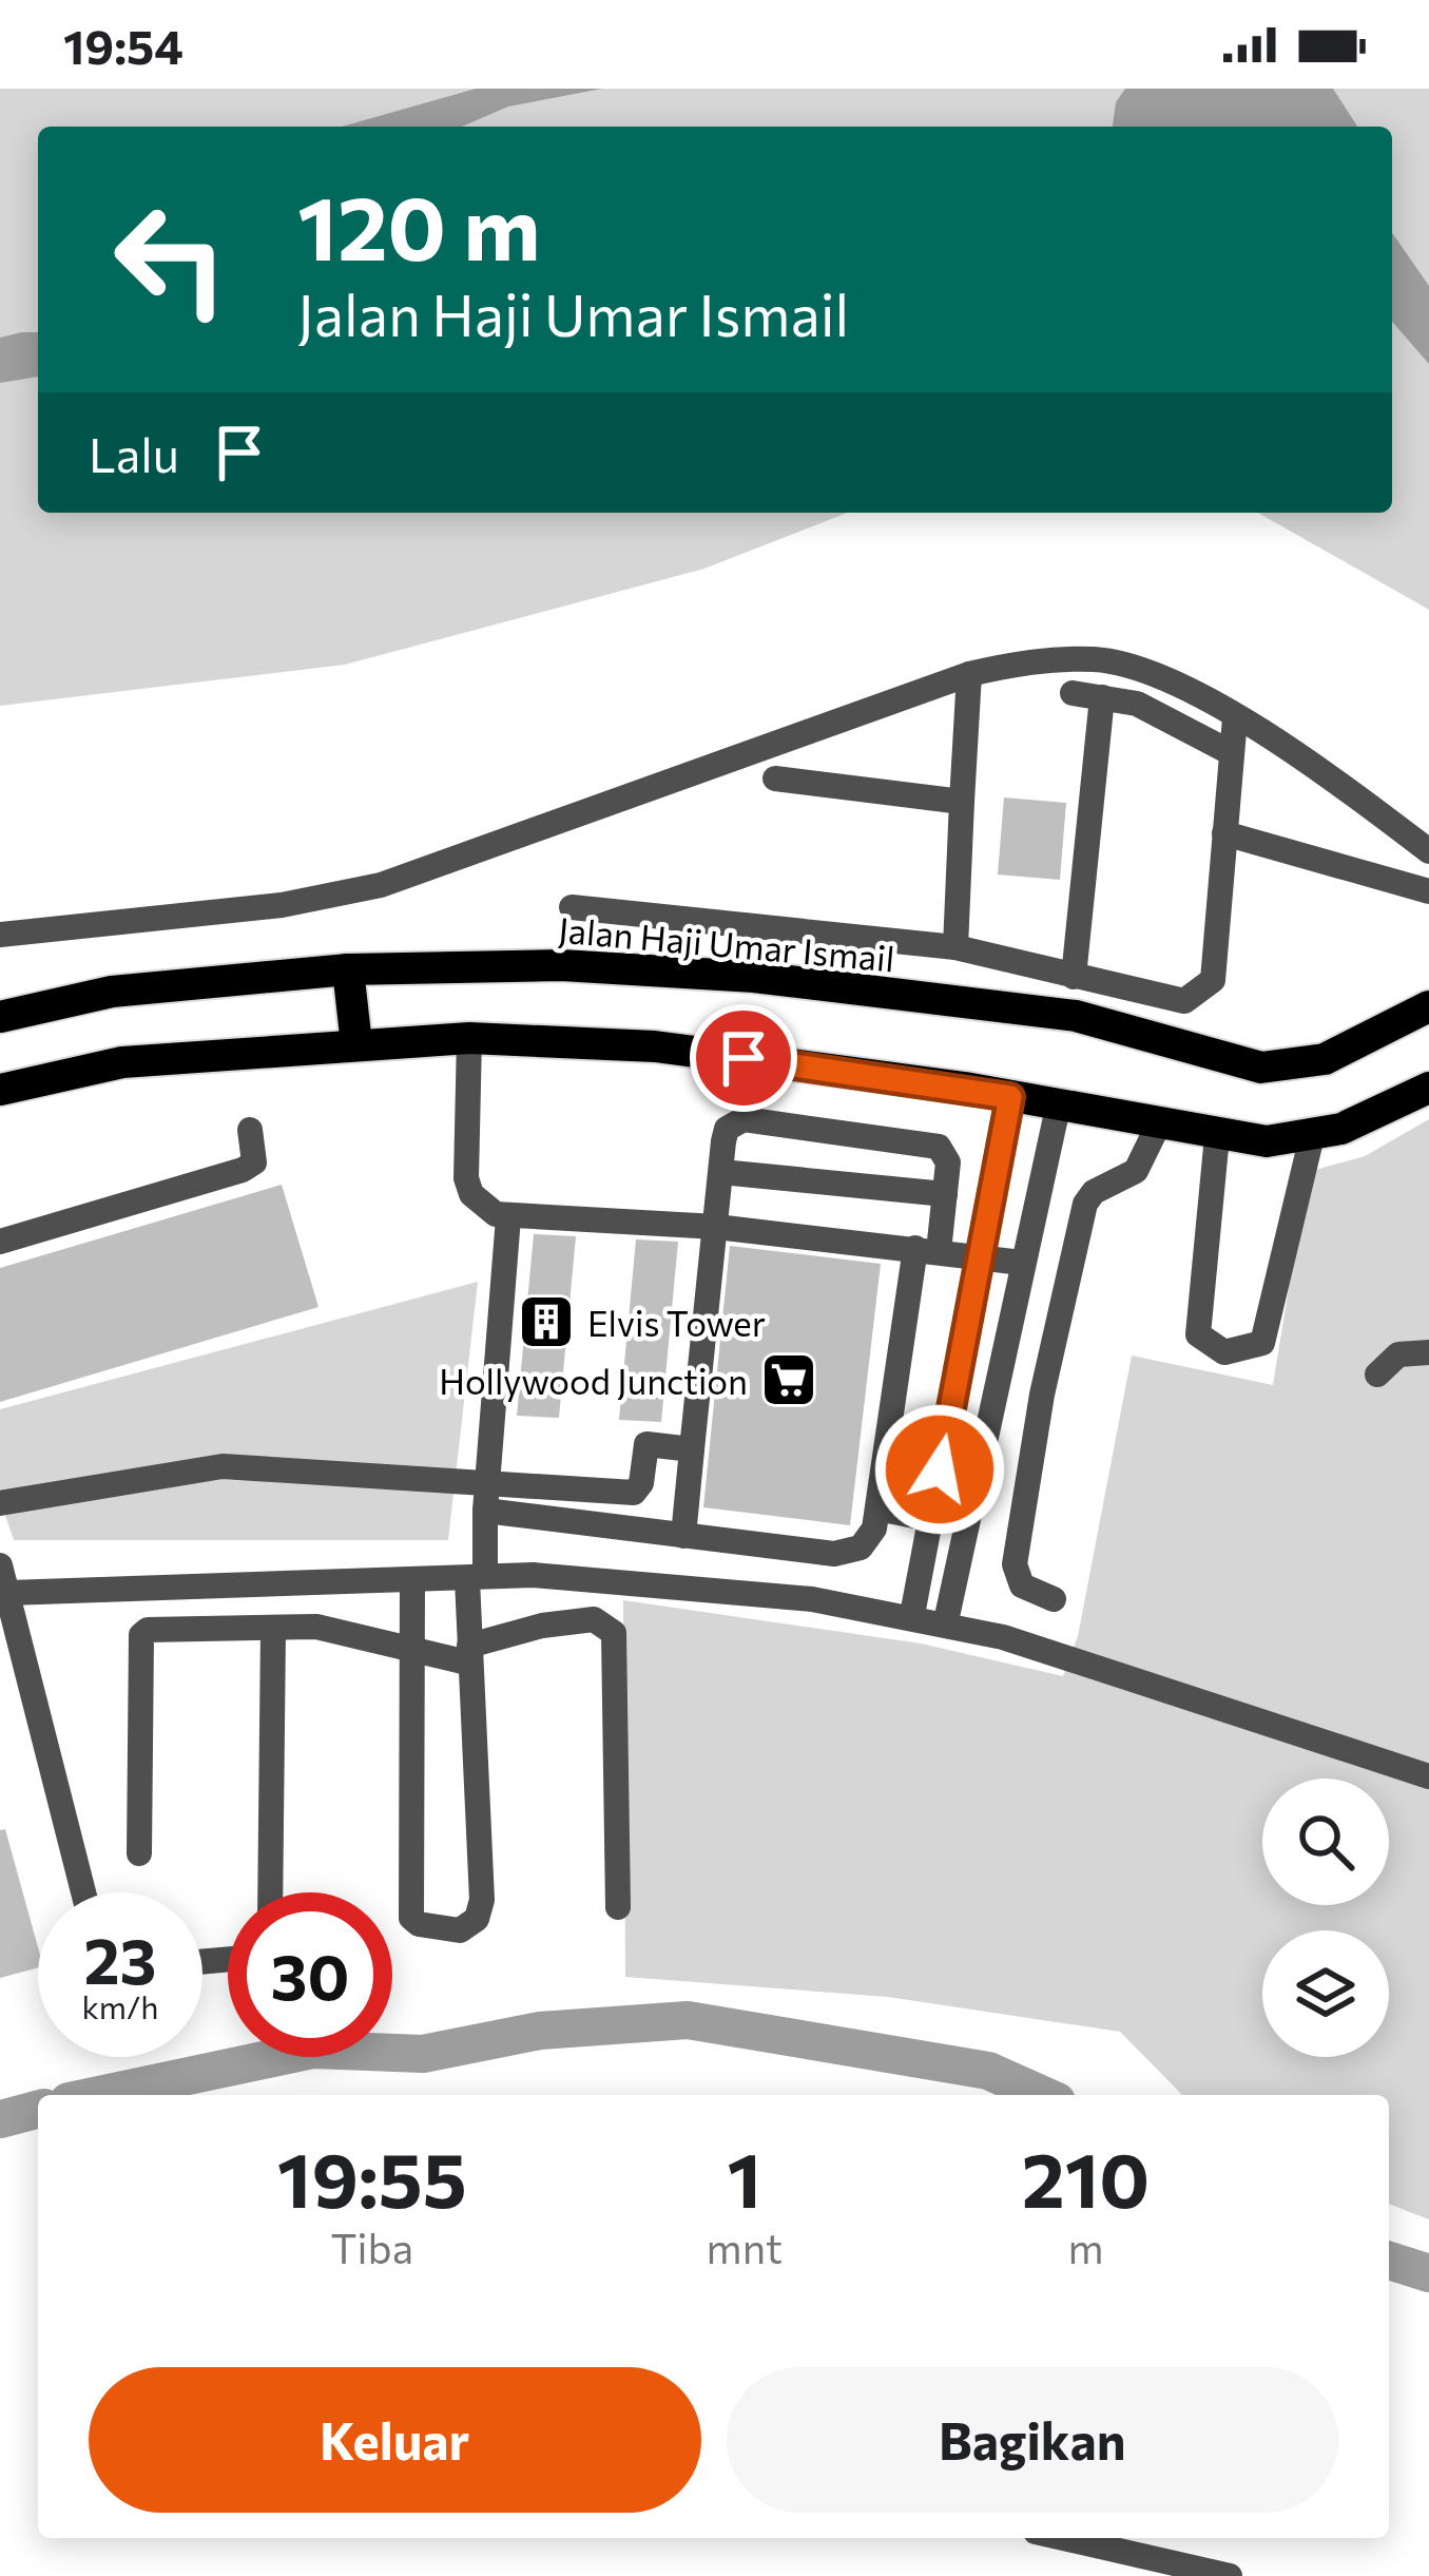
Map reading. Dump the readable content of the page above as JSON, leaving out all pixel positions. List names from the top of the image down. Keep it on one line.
{"streets":{"main road":["Jalan Haji Umar Ismail"]},"places":{"building":["Elvis Tower"],"supermarket":["Hollywood Junction"]},"page":{"status":"19:54","turn":["120 m","Jalan Haji Umar Ismail"],"then":"Lalu","speed":"23 km/h","limit":"30","eta":["19:55","Tiba","1","mnt","210","m"],"buttons":["Keluar","Bagikan"]}}
